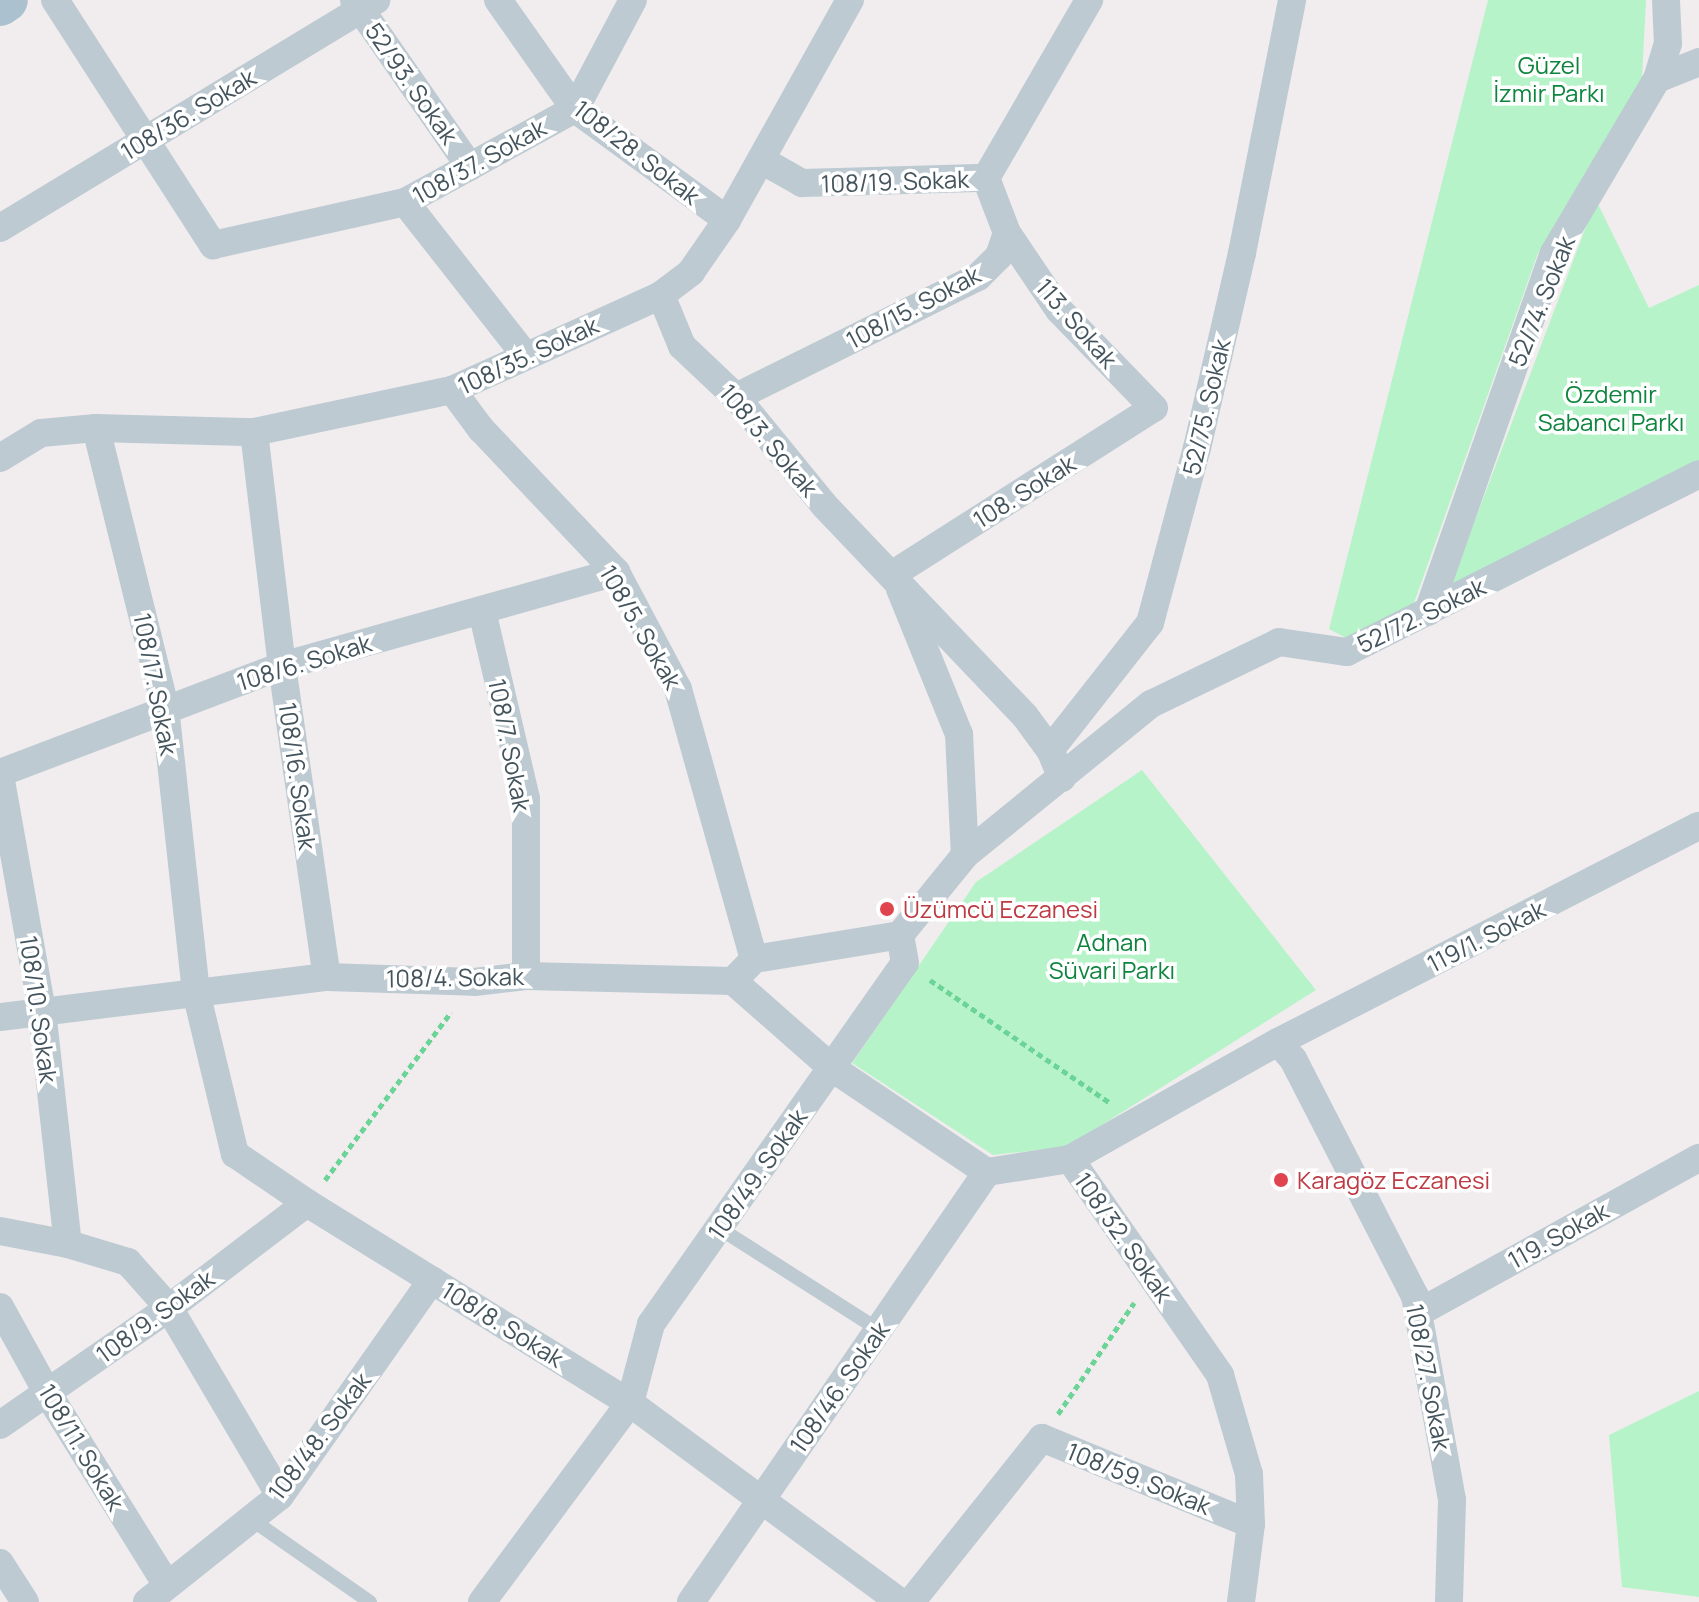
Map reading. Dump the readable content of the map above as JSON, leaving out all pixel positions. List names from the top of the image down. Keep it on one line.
{"streets":{"street":["52/93. Sokak","108/36. Sokak","108/28. Sokak","108/37. Sokak","108/19. Sokak","52/74. Sokak","108/15. Sokak","113. Sokak","108/35. Sokak","52/75. Sokak","108/3. Sokak","108. Sokak","52/72. Sokak","108/5. Sokak","108/6. Sokak","108/17. Sokak","108/7. Sokak","108/16. Sokak","119/1. Sokak","108/4. Sokak","108/10. Sokak","108/49. Sokak","119. Sokak","108/32. Sokak","108/9. Sokak","108/8. Sokak","108/27. Sokak","108/46. Sokak","108/48. Sokak","108/11. Sokak","108/59. Sokak"]},"crossings":[["52/93. Sokak","108/36. Sokak"],["52/93. Sokak","108/37. Sokak"],["108/36. Sokak","108/37. Sokak"],["108/28. Sokak","108/37. Sokak"],["108/28. Sokak","108/35. Sokak"],["108/19. Sokak","108/35. Sokak"],["52/74. Sokak","52/72. Sokak"],["108/15. Sokak","113. Sokak"],["108/15. Sokak","108/3. Sokak"],["113. Sokak","108. Sokak"],["108/35. Sokak","108/3. Sokak"],["108/35. Sokak","108/5. Sokak"],["108/35. Sokak","108/17. Sokak"],["108/35. Sokak","108/16. Sokak"],["52/75. Sokak","108/3. Sokak"],["108/3. Sokak","108. Sokak"],["108/5. Sokak","108/6. Sokak"],["108/6. Sokak","108/17. Sokak"],["108/6. Sokak","108/7. Sokak"],["108/6. Sokak","108/16. Sokak"],["108/6. Sokak","108/10. Sokak"],["108/17. Sokak","108/4. Sokak"],["108/17. Sokak","108/8. Sokak"],["108/7. Sokak","108/4. Sokak"],["108/16. Sokak","108/4. Sokak"],["119/1. Sokak","108/27. Sokak"],["108/4. Sokak","108/10. Sokak"],["108/4. Sokak","108/8. Sokak"],["108/49. Sokak","108/8. Sokak"],["119. Sokak","108/27. Sokak"],["108/32. Sokak","108/46. Sokak"],["108/32. Sokak","108/59. Sokak"],["108/9. Sokak","108/8. Sokak"],["108/9. Sokak","108/11. Sokak"],["108/8. Sokak","108/46. Sokak"],["108/8. Sokak","108/48. Sokak"],["108/48. Sokak","108/11. Sokak"]],"parks":["Güzel İzmir Parkı","Özdemir Sabancı Parkı","Adnan Süvari Parkı"],"places":["Üzümcü Eczanesi","Karagöz Eczanesi"]}
